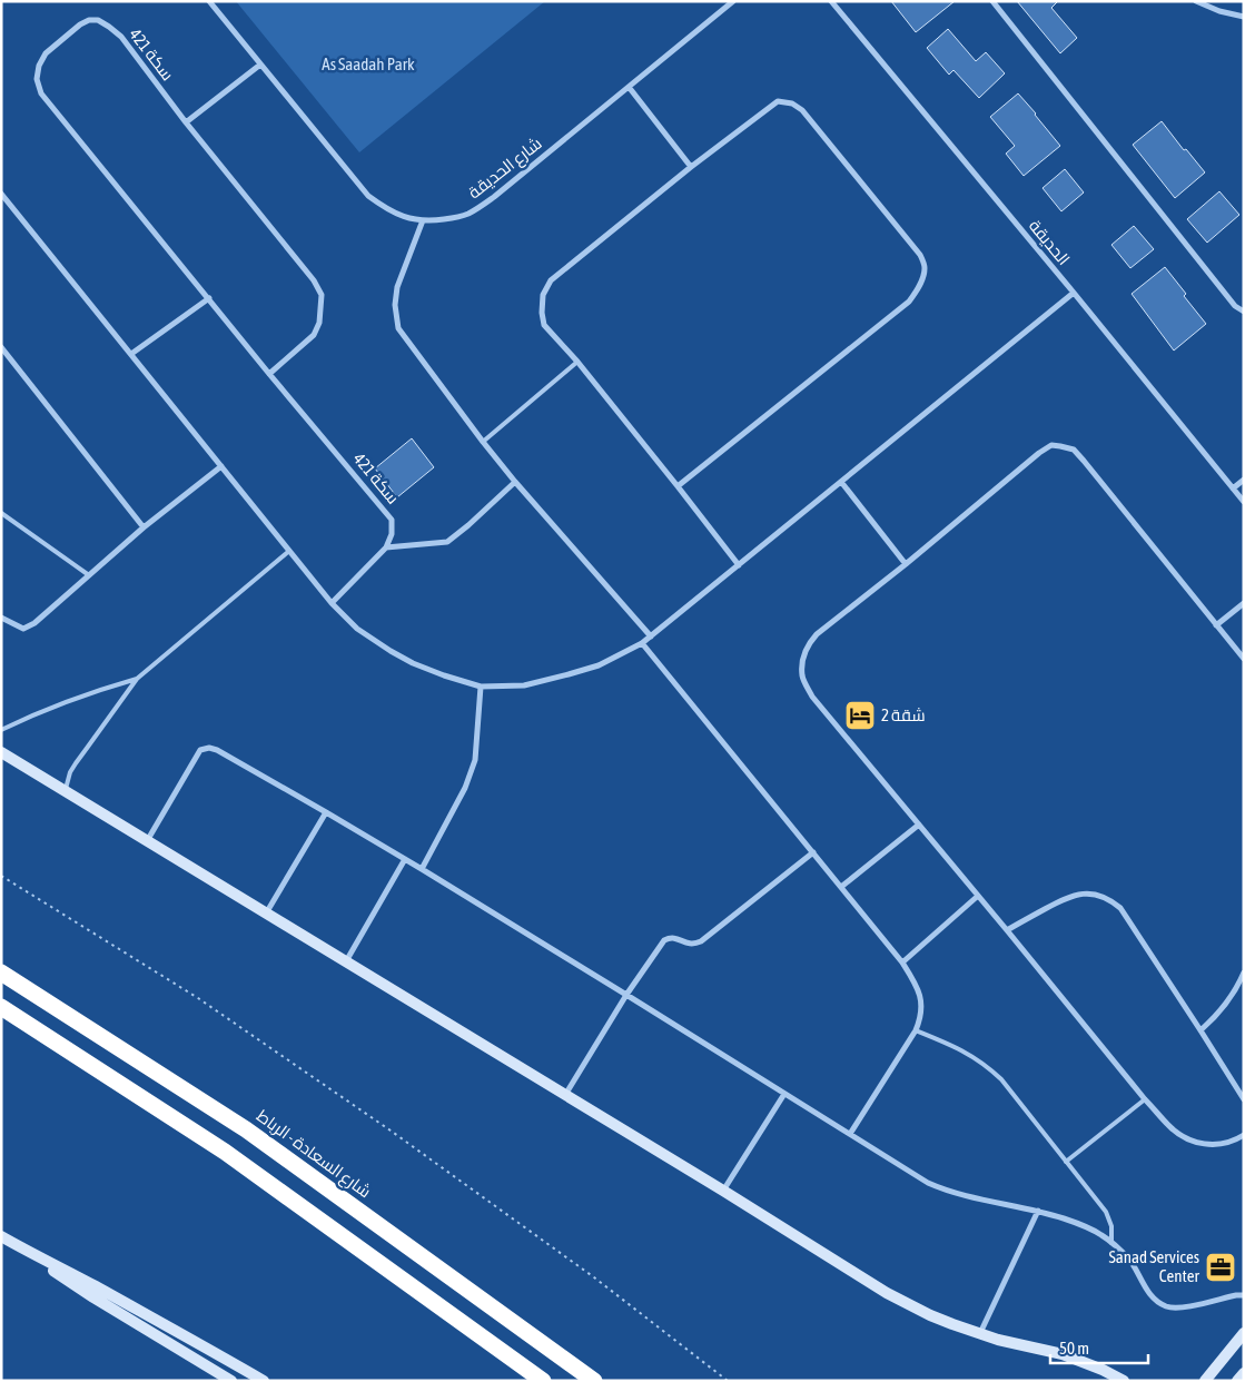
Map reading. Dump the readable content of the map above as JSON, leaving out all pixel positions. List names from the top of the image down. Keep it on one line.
{"streets":{"highway":["شارع السعادة - الرباط"],"street":["سكة 421","شارع الحديقة","الحديقة"]},"parks":["As Saadah Park"],"places":{"hotel":["شقة 2"],"office":["Sanad Services Center"]},"scale_bar":"50 m"}
